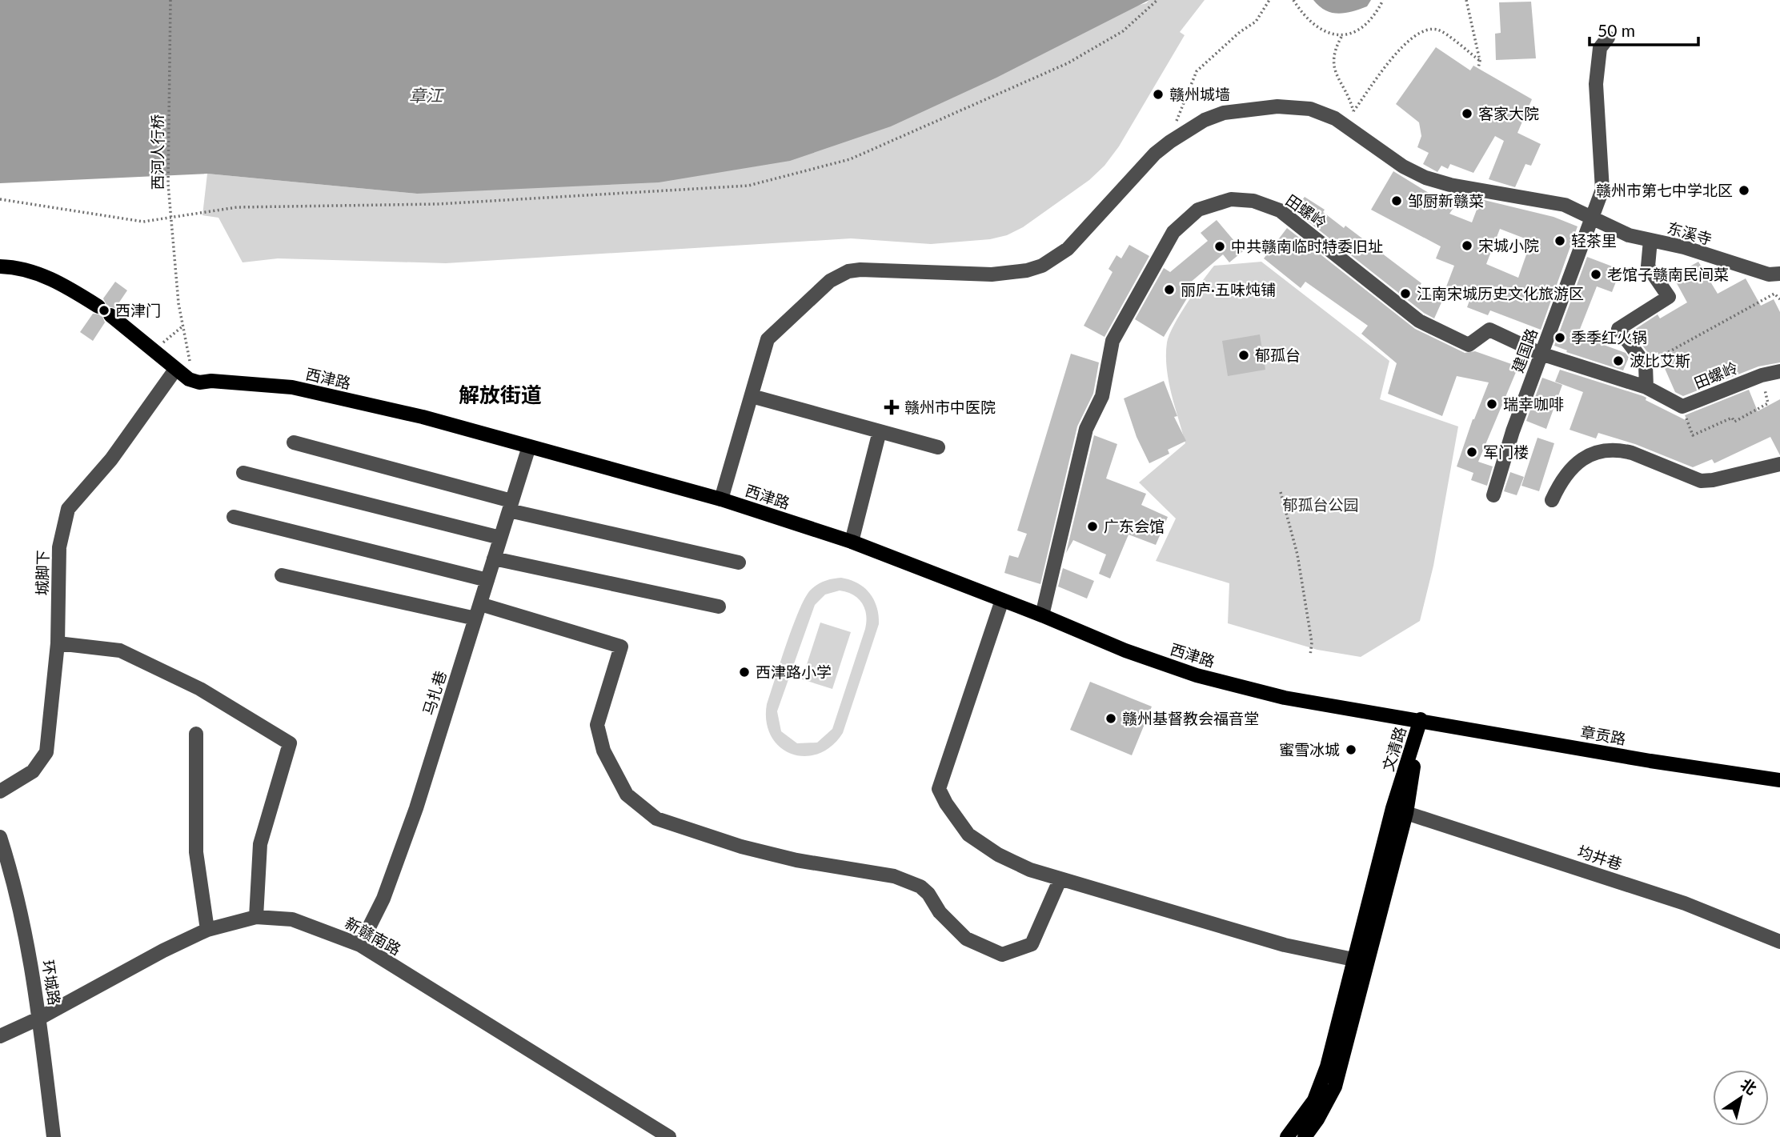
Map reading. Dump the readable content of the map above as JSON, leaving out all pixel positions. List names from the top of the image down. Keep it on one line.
{"streets":{"main road":["西津路","章贡路","文清路"],"street":["田螺岭","东溪寺","建国路","城脚下","马扎巷","均井巷","新赣南路","环城路"],"path":["西河人行桥"]},"crossings":[["田螺岭","建国路"],["田螺岭","西津路"],["东溪寺","建国路"],["东溪寺","西津路"],["西津路","城脚下"],["西津路","马扎巷"],["西津路","章贡路"],["西津路","文清路"],["马扎巷","新赣南路"],["章贡路","文清路"],["文清路","均井巷"],["新赣南路","环城路"]],"districts":["解放街道"],"water":["章江"],"parks":["郁孤台公园"],"places":{"other":["赣州城墙","客家大院","赣州市第七中学北区","邹厨新赣菜","轻茶里","宋城小院","中共赣南临时特委旧址","老馆子赣南民间菜","丽庐·五味炖铺","江南宋城历史文化旅游区","西津门","季季红火锅","郁孤台","波比艾斯","瑞幸咖啡","军门楼","广东会馆","西津路小学","赣州基督教会福音堂","蜜雪冰城"],"health":["赣州市中医院"]},"scale_bar":"50 m","north":"top right"}
